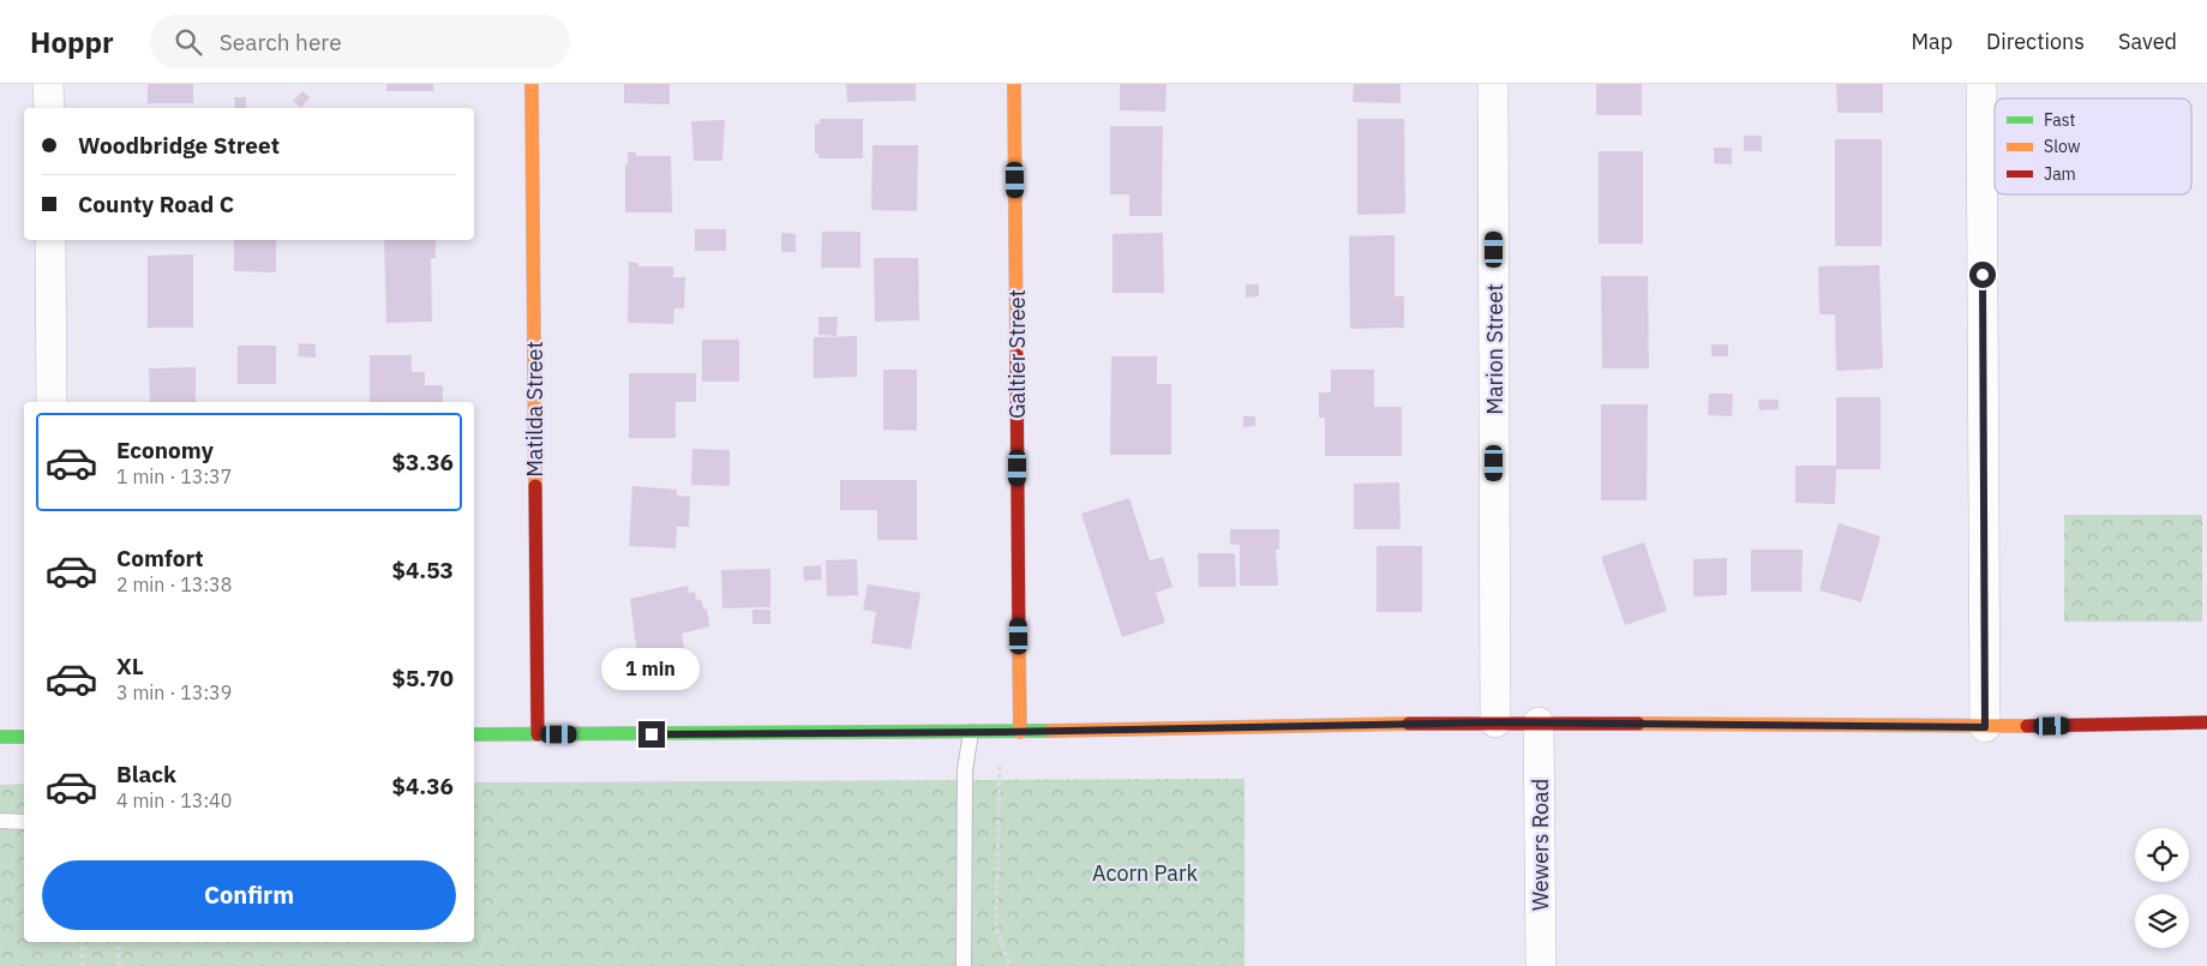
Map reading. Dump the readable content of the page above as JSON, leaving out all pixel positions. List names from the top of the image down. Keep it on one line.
{"streets":{"main road":["Galtier Street","Matilda Street"],"street":["Marion Street","Wewers Road"]},"parks":["Acorn Park"],"legend":["Fast","Slow","Jam"],"page":{"header":"Hoppr","search":"Search here","nav":["Map","Directions","Saved"],"banner":["Woodbridge Street","County Road C"],"list":[{"name":"Economy","note":"1 min · 13:37","value":"$3.36"},{"name":"Comfort","note":"2 min · 13:38","value":"$4.53"},{"name":"XL","note":"3 min · 13:39","value":"$5.70"},{"name":"Black","note":"4 min · 13:40","value":"$4.36"}],"bubble":"1 min","buttons":"Confirm"}}
